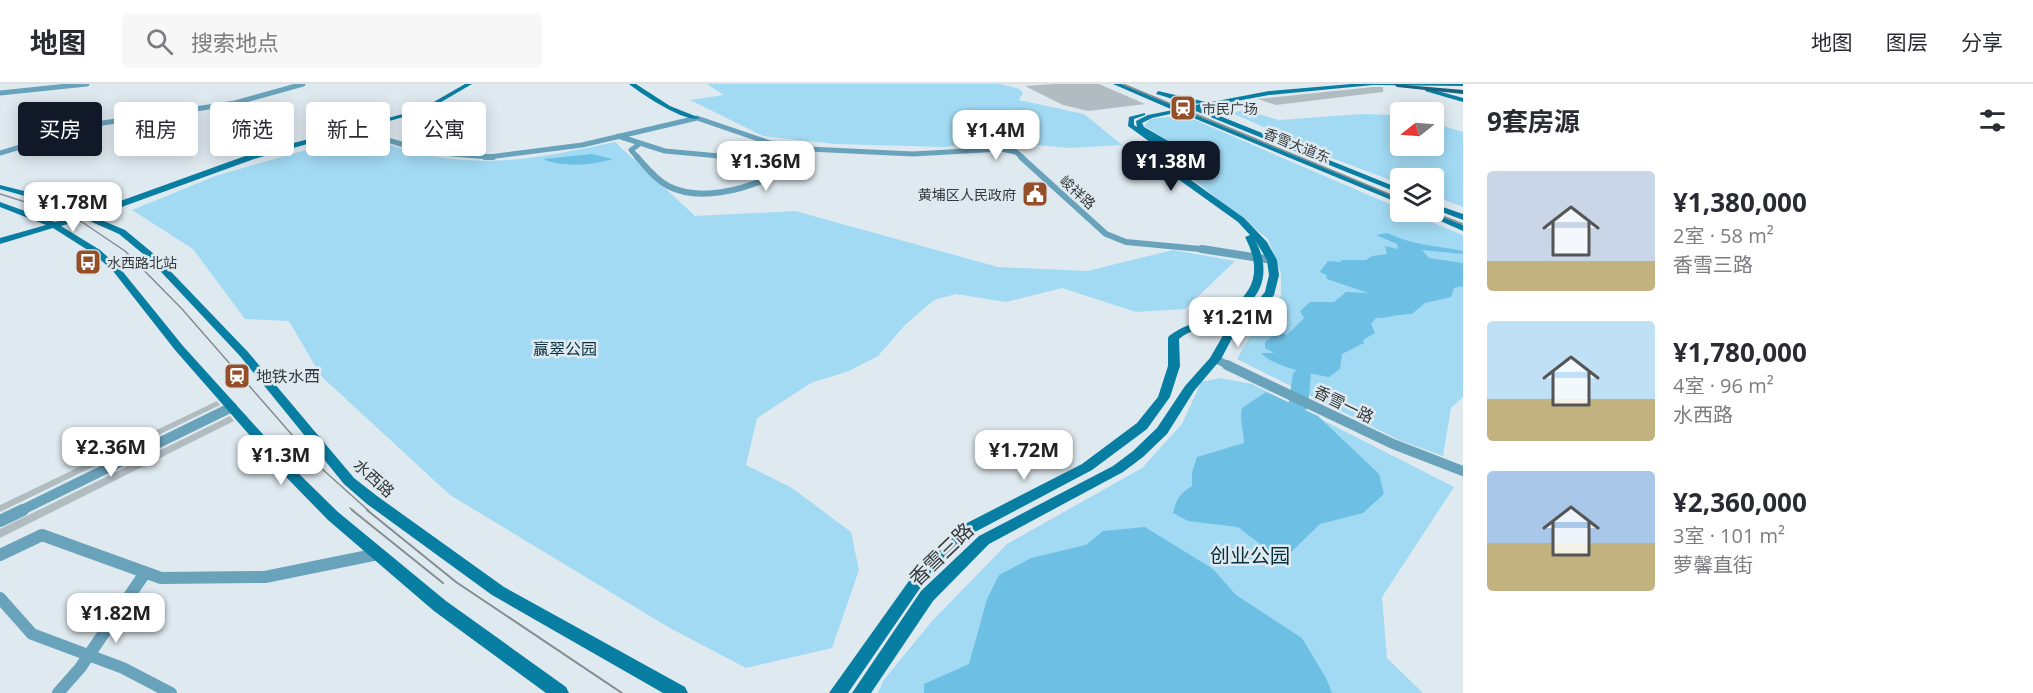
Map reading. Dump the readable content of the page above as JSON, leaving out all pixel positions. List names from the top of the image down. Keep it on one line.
{"streets":{"street":["香雪大道东","峻祥路","香雪一路","水西路","香雪三路"]},"crossings":[["峻祥路","香雪三路"],["香雪一路","香雪三路"]],"parks":["赢翠公园","创业公园"],"places":{"station":["市民广场","地铁水西"],"public building":["黄埔区人民政府"],"bus stop":["水西路北站"]},"north":"left","page":{"header":"地图","search":"搜索地点","nav":["地图","图层","分享"],"heading":"9套房源","chip":["买房","租房","筛选","新上","公寓"],"price":["¥1.4M","¥1.36M","¥1.38M","¥1.78M","¥1.21M","¥2.36M","¥1.72M","¥1.3M","¥1.82M"],"list":[{"name":"¥1,380,000","note":"2室 · 58 m² · 香雪三路"},{"name":"¥1,780,000","note":"4室 · 96 m² · 水西路"},{"name":"¥2,360,000","note":"3室 · 101 m² · 萝馨直街"}]}}
